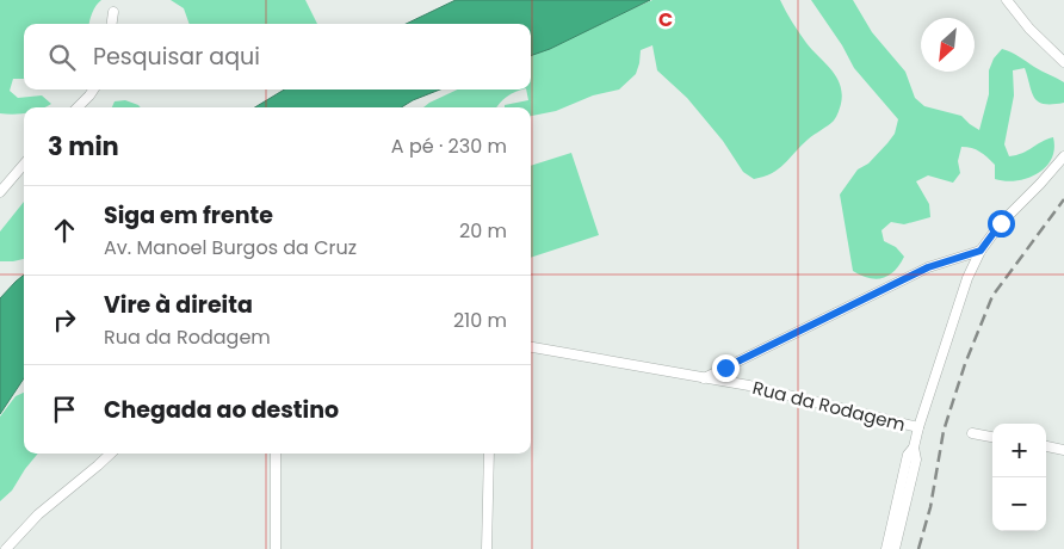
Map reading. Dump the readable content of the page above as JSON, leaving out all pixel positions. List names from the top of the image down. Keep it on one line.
{"streets":{"street":["Rua da Rodagem"]},"north":"bottom left","page":{"search":"Pesquisar aqui","heading":["3 min","A pé · 230 m"],"list":[["Siga em frente","Av. Manoel Burgos da Cruz","20 m"],["Vire à direita","Rua da Rodagem","210 m"],"Chegada ao destino"],"map_buttons":["+","−"]},"grid":{"columns":["C"]}}
